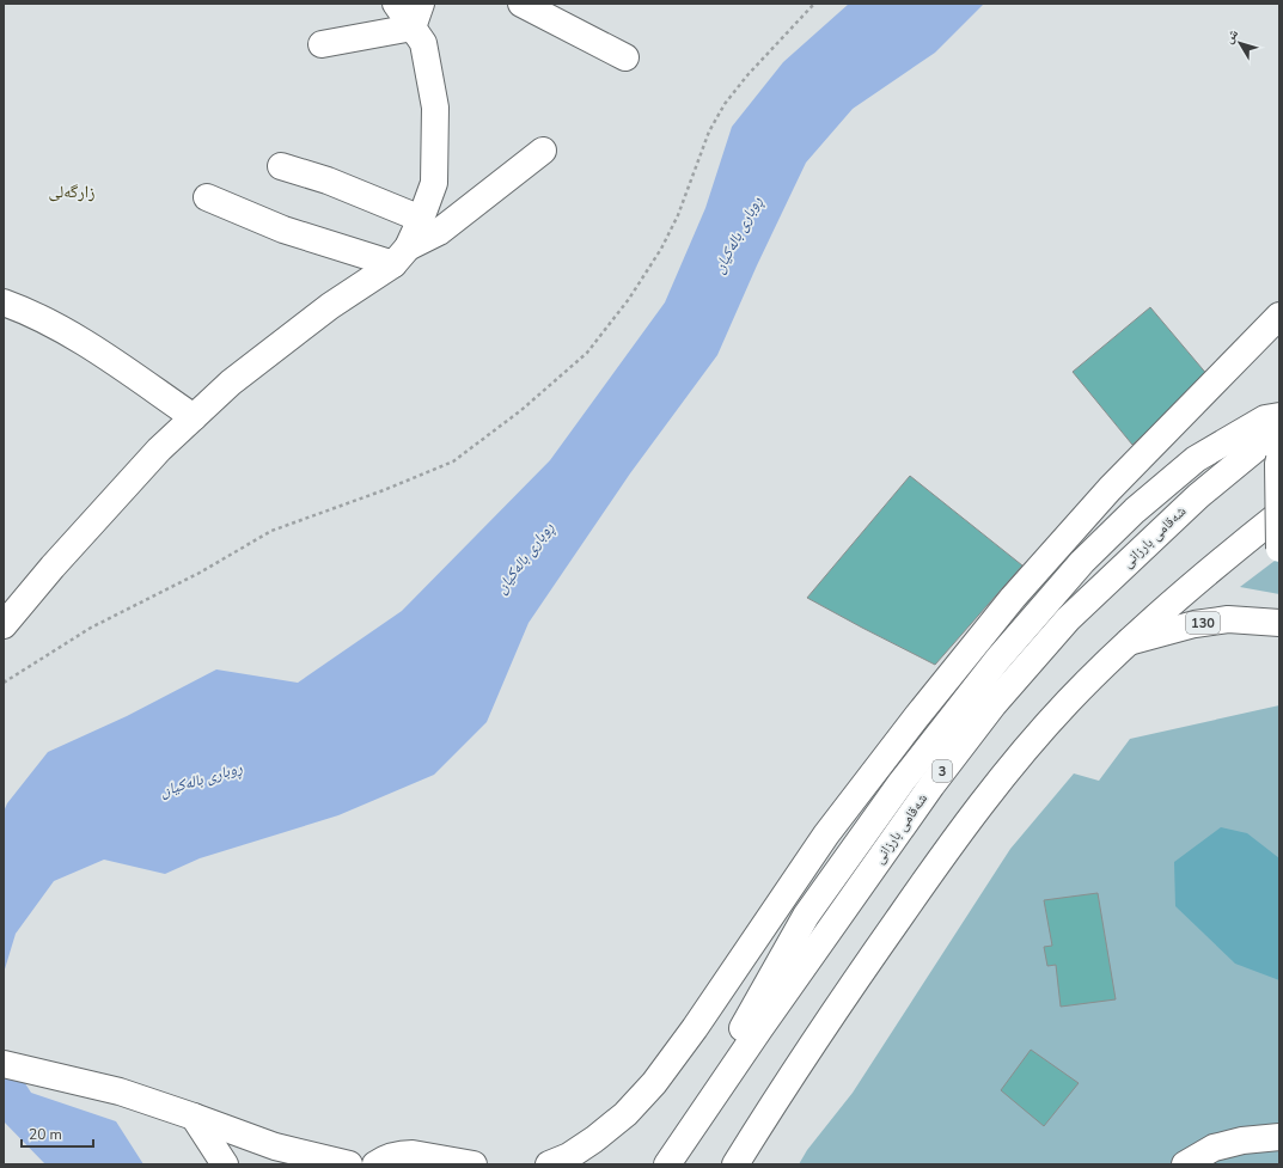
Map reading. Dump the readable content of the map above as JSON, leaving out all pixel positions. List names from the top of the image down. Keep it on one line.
{"streets":{"main road":["شەقامی بارزانی","130","3"]},"districts":["زارگەلی"],"water":["ڕوباری بالەکیان"],"scale_bar":"20 m","north":"top left"}
